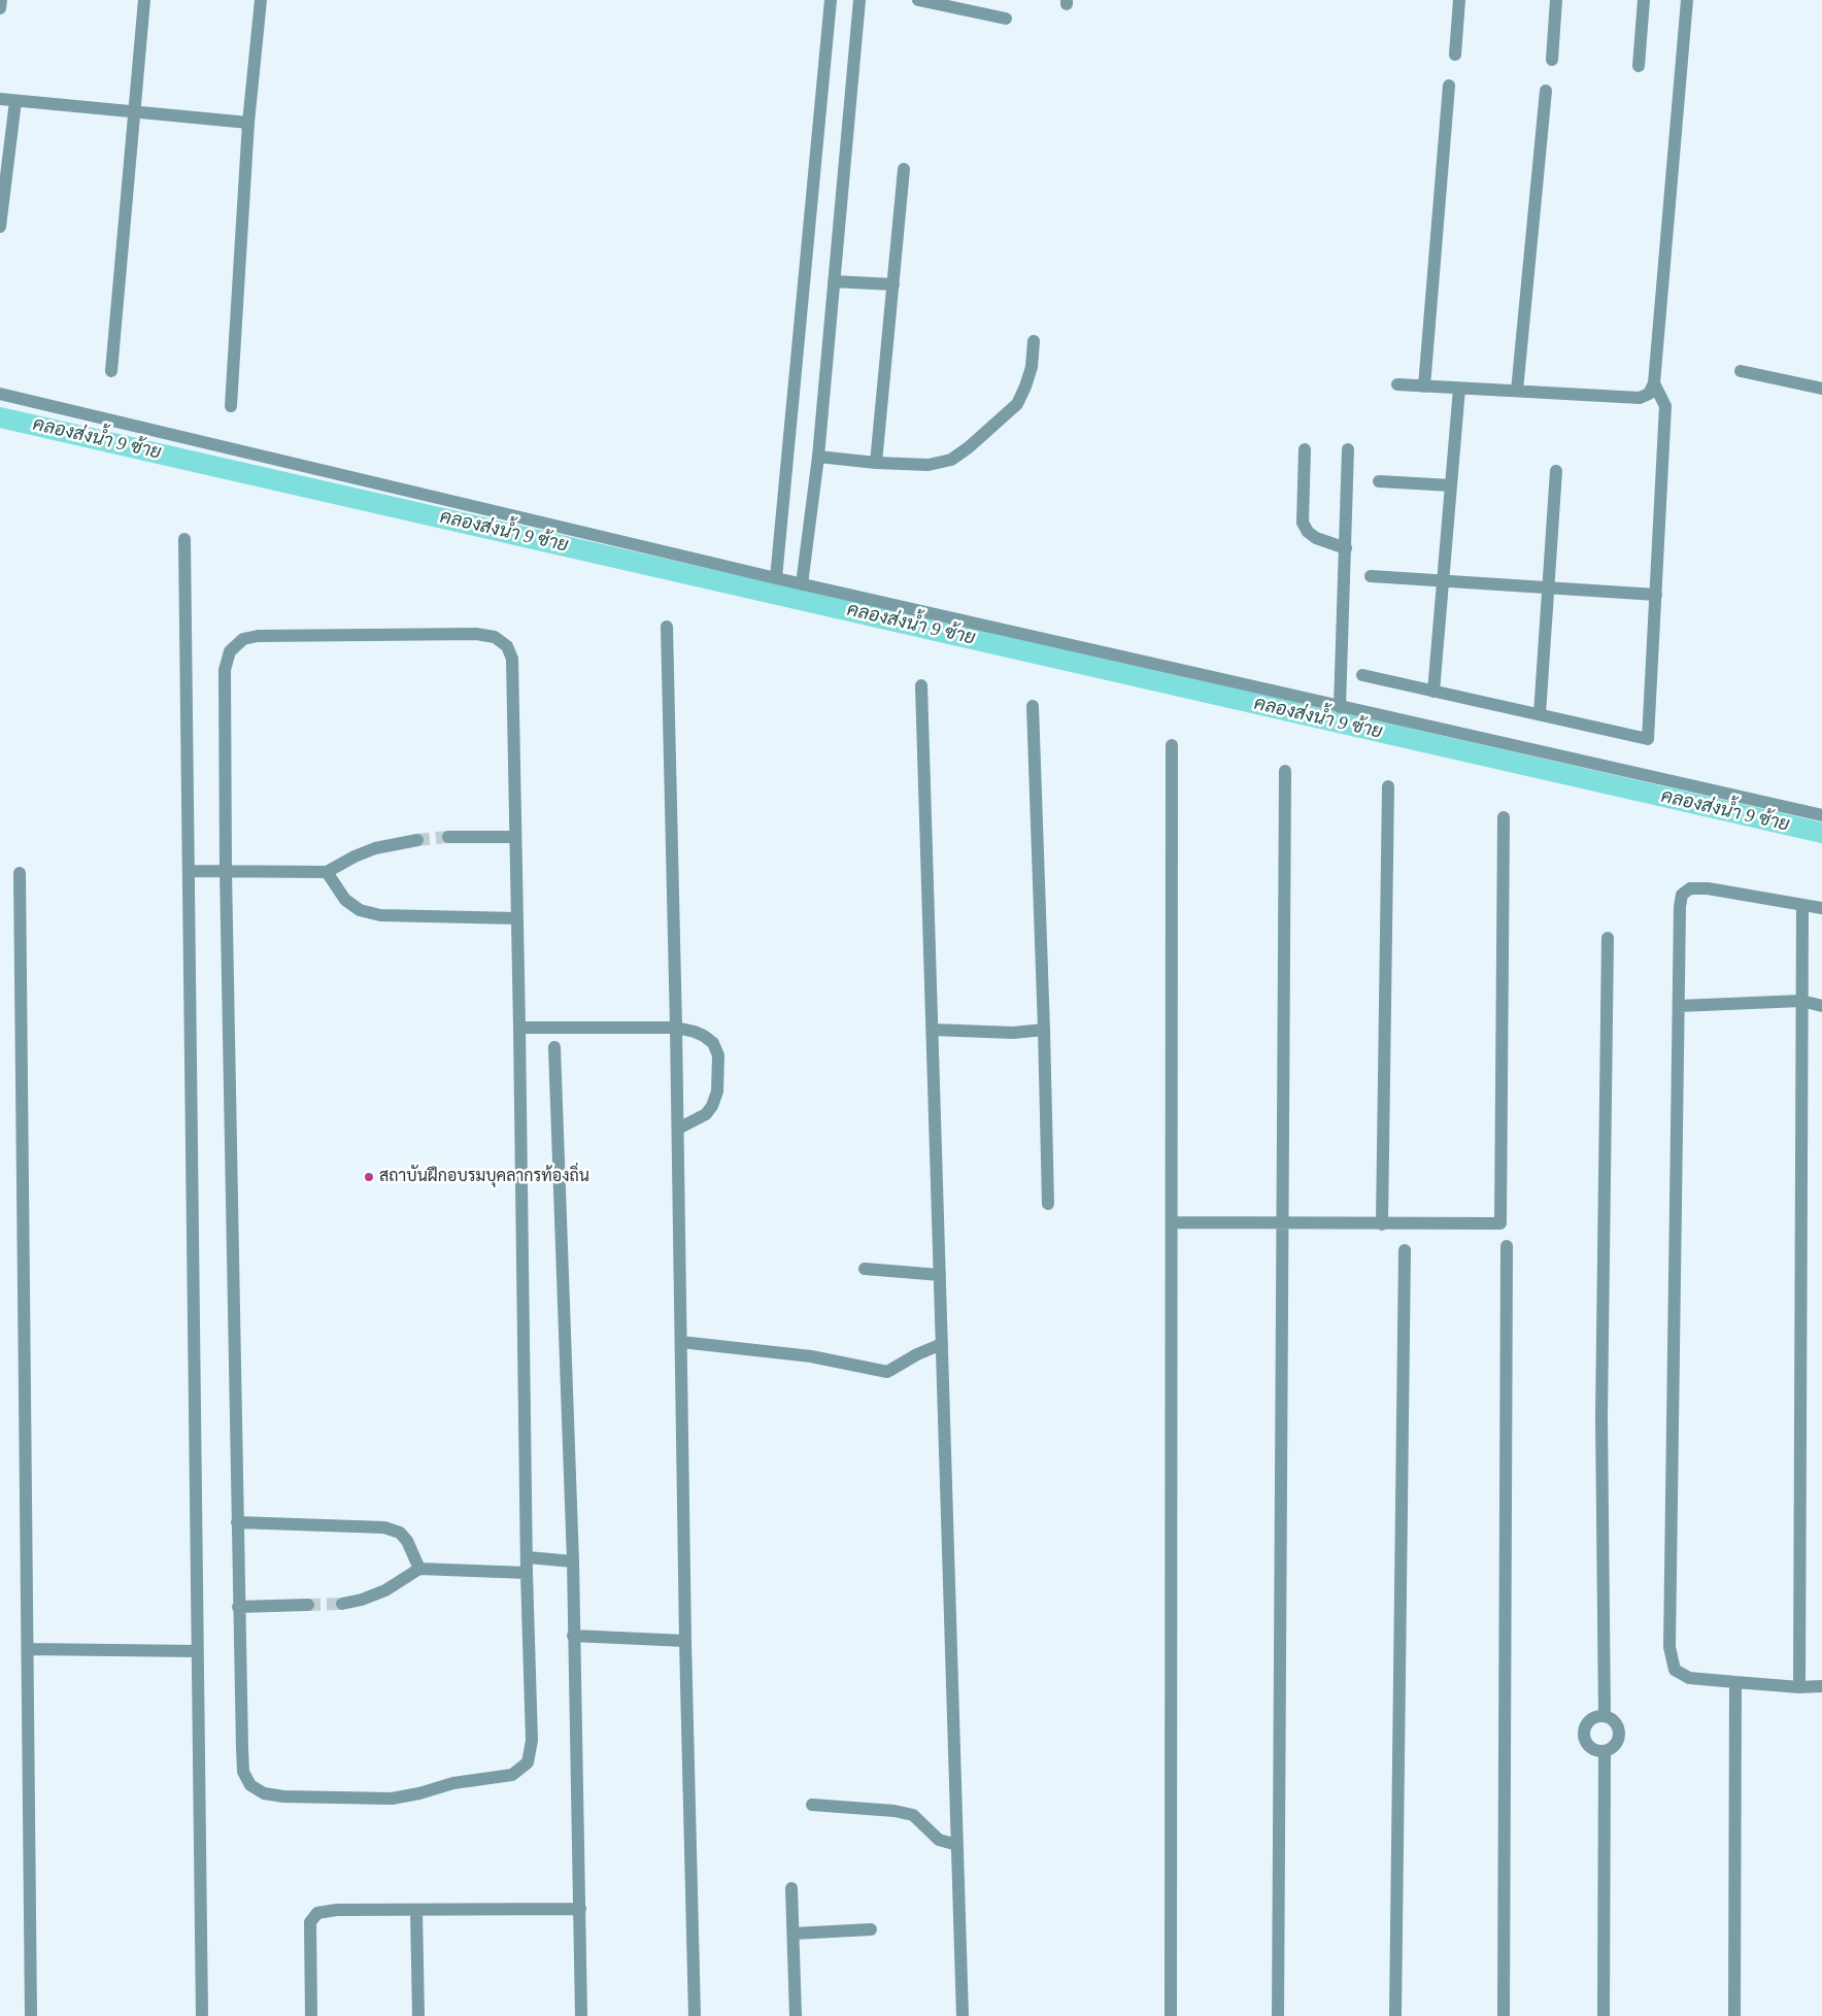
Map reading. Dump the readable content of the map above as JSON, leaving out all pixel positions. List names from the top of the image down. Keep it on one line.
{"water":["คลองส่งน้ำ 9 ซ้าย"],"places":["สถาบันฝึกอบรมบุคลากรท้องถิ่น"]}
